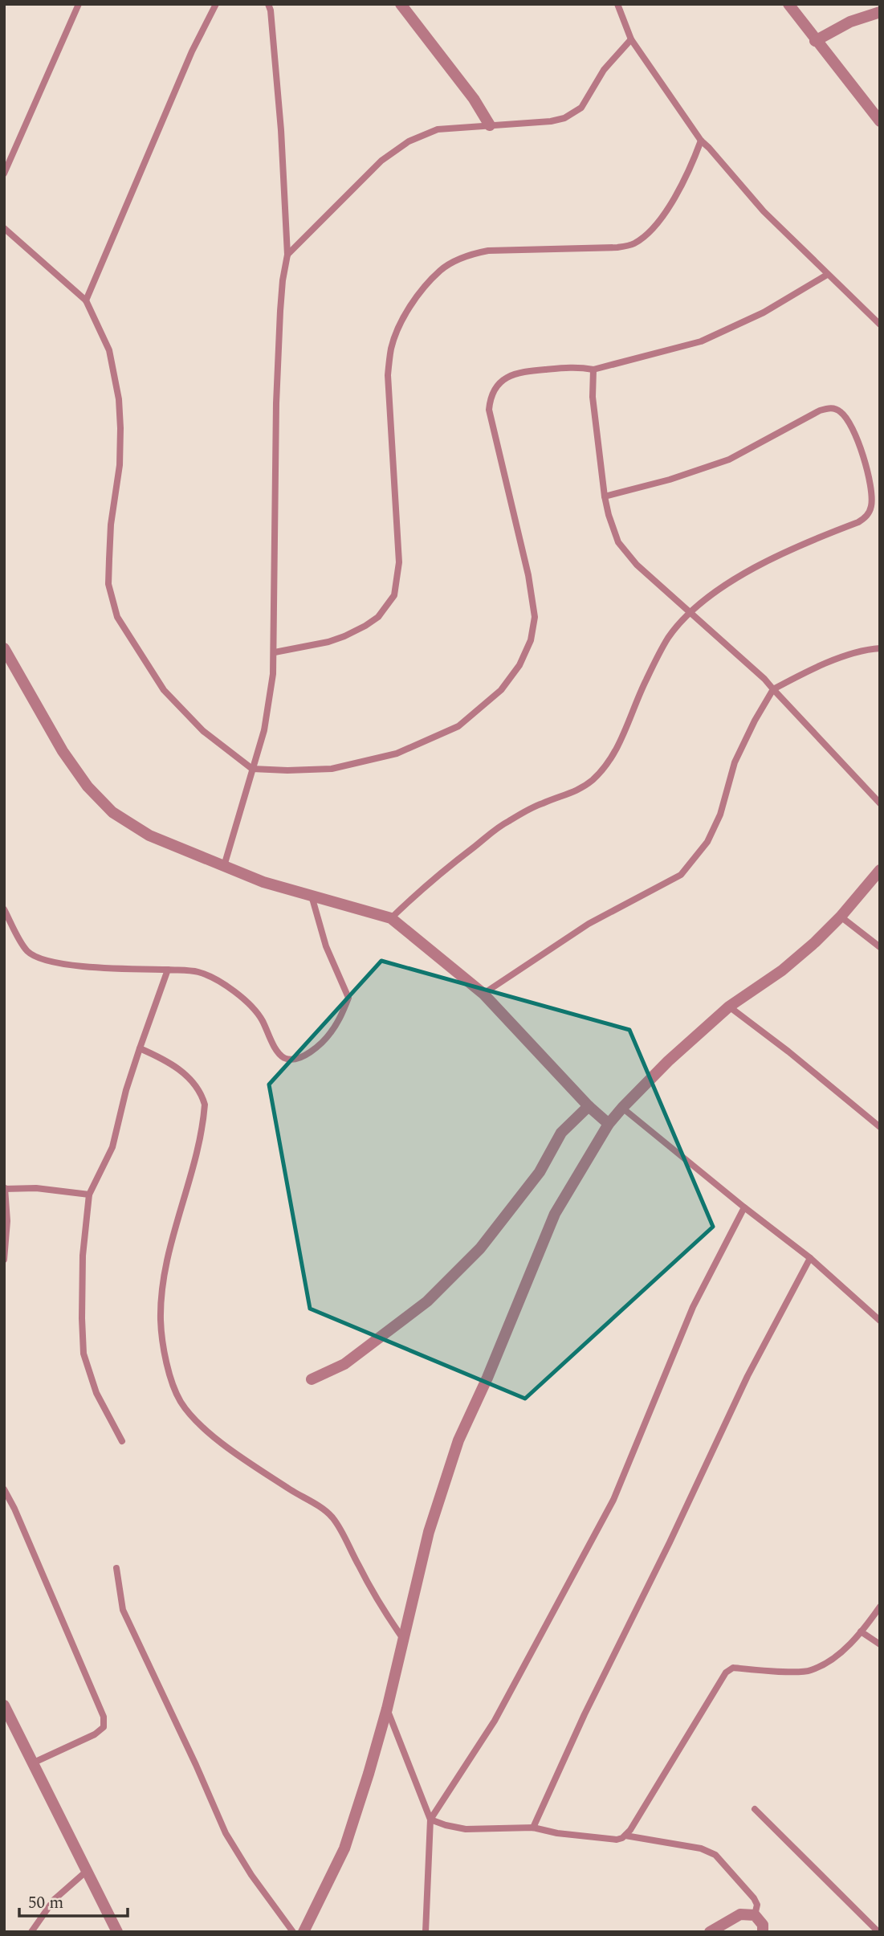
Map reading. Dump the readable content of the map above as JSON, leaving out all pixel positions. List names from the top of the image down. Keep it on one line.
{"scale_bar":"50 m"}
